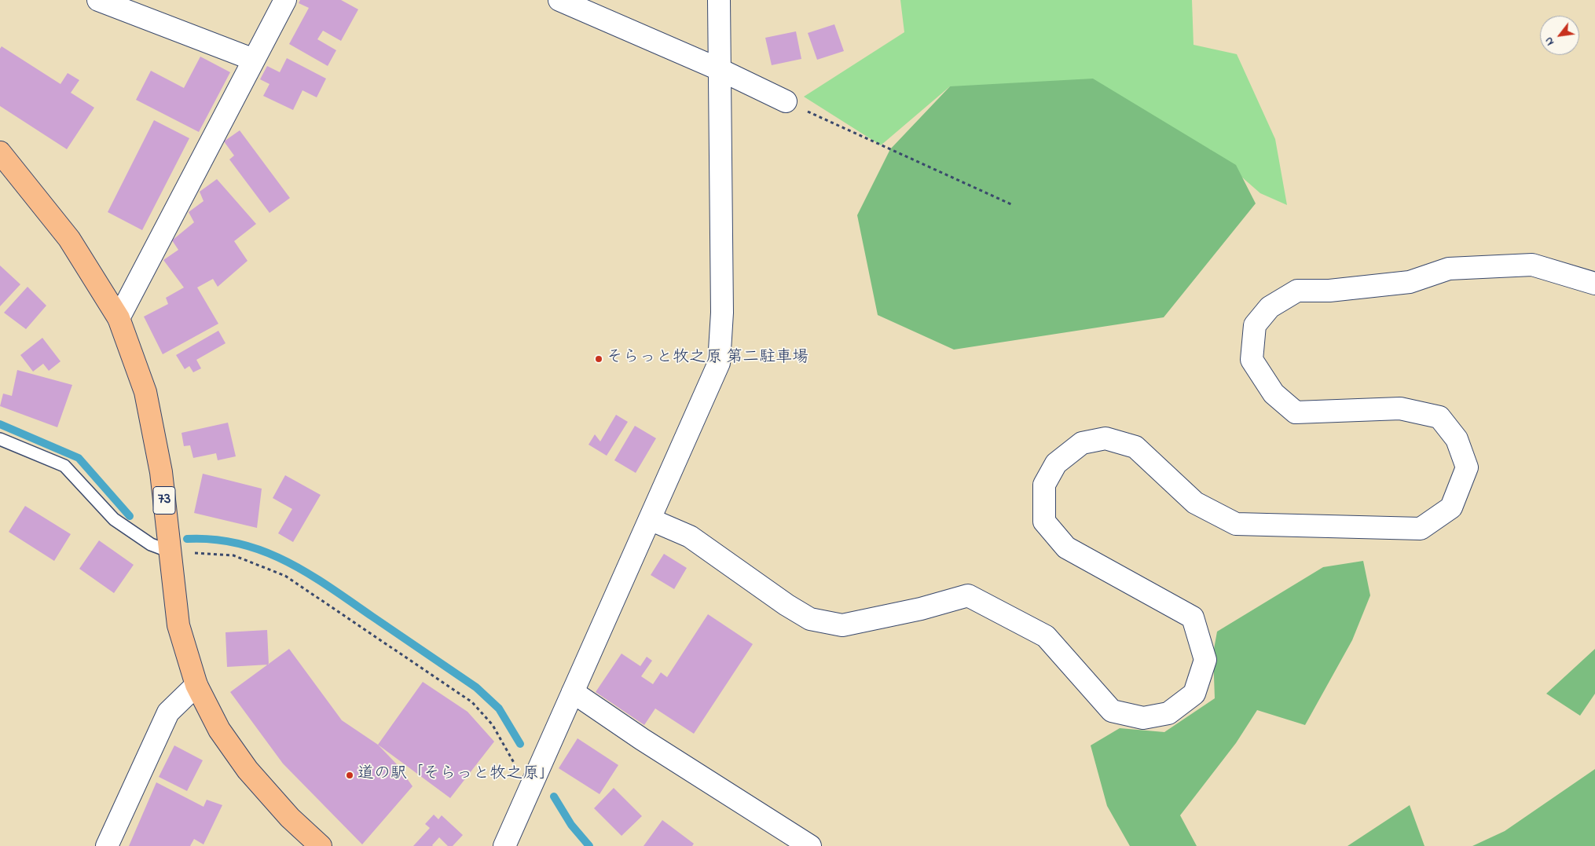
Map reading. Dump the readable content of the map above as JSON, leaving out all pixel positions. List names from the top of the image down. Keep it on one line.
{"streets":{"main road":["73"]},"places":["そらっと牧之原 第二駐車場","道の駅「そらっと牧之原」"],"north":"bottom left"}
